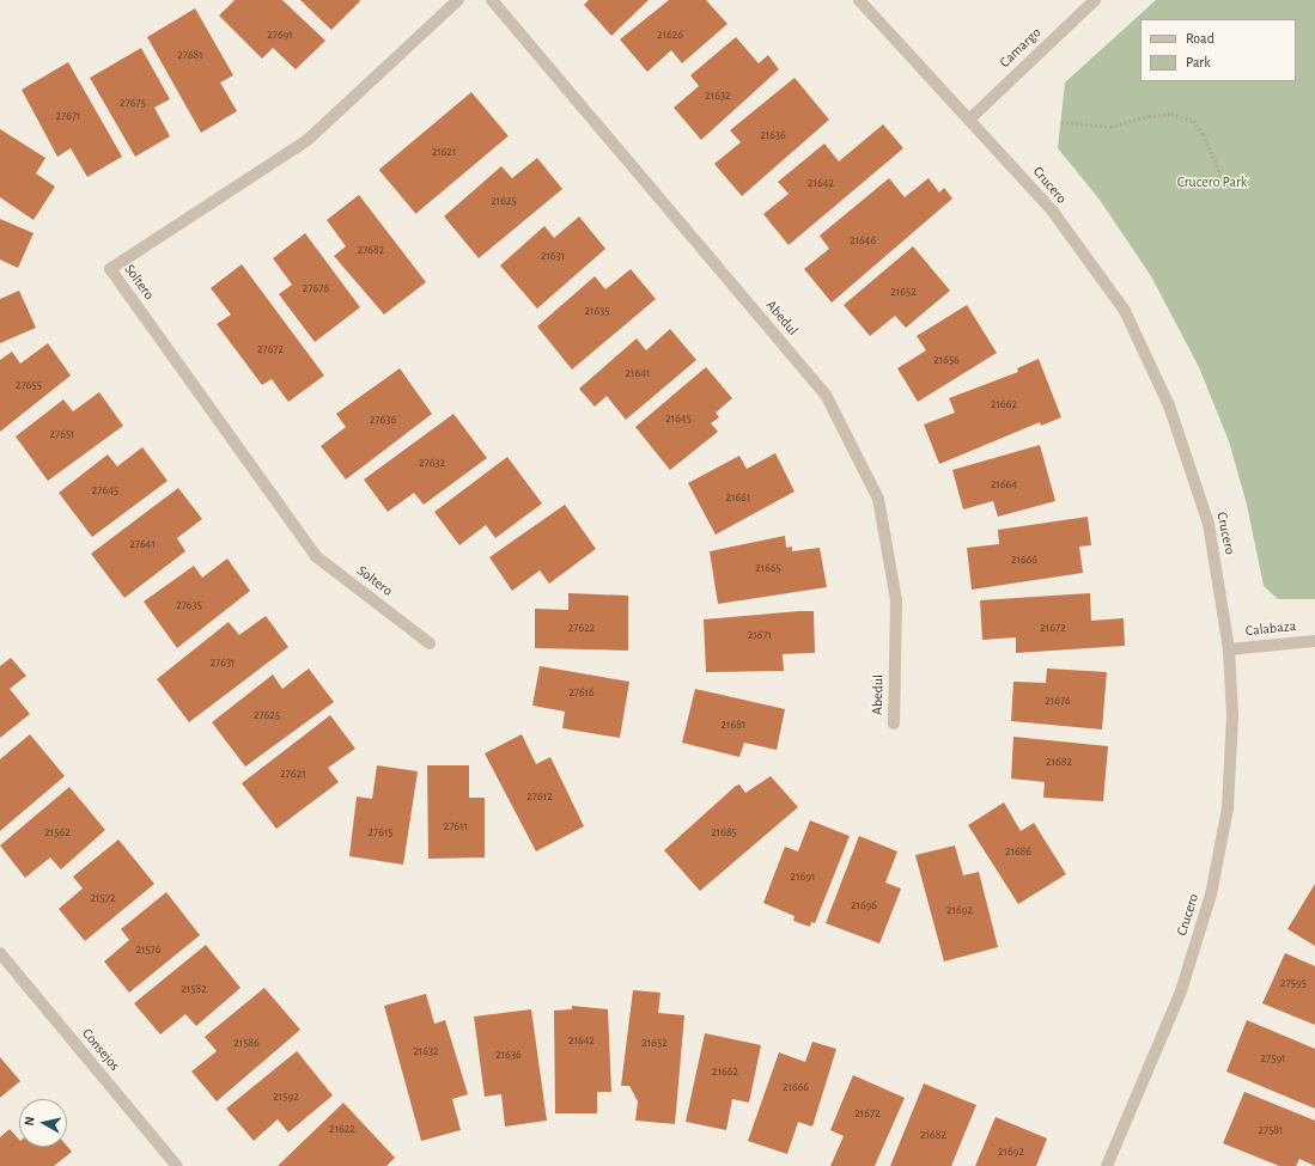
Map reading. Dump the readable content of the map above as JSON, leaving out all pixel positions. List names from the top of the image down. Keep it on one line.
{"streets":{"street":["Camargo","Crucero","Soltero","Abedul","Calabaza","Consejos"]},"crossings":[["Camargo","Crucero"],["Crucero","Calabaza"]],"parks":["Crucero Park"],"house_numbers":["27691","21626","27681","21632","27675","27671","21636","21621","21642","21625","21646","27682","21631","27676","21652","21635","27672","21656","21641","27655","21662","21645","27636","27651","27632","21664","27645","21661","27641","21666","21665","27635","27622","21672","21671","27631","27616","21676","27625","21681","21682","27621","27612","27611","21562","27615","21685","21686","21691","21572","21696","21692","21576","27595","21582","21642","21586","21652","21632","21636","27591","21662","21666","21592","21672","21622","27581","21682","21692"],"legend":["Road","Park"],"north":"left"}
